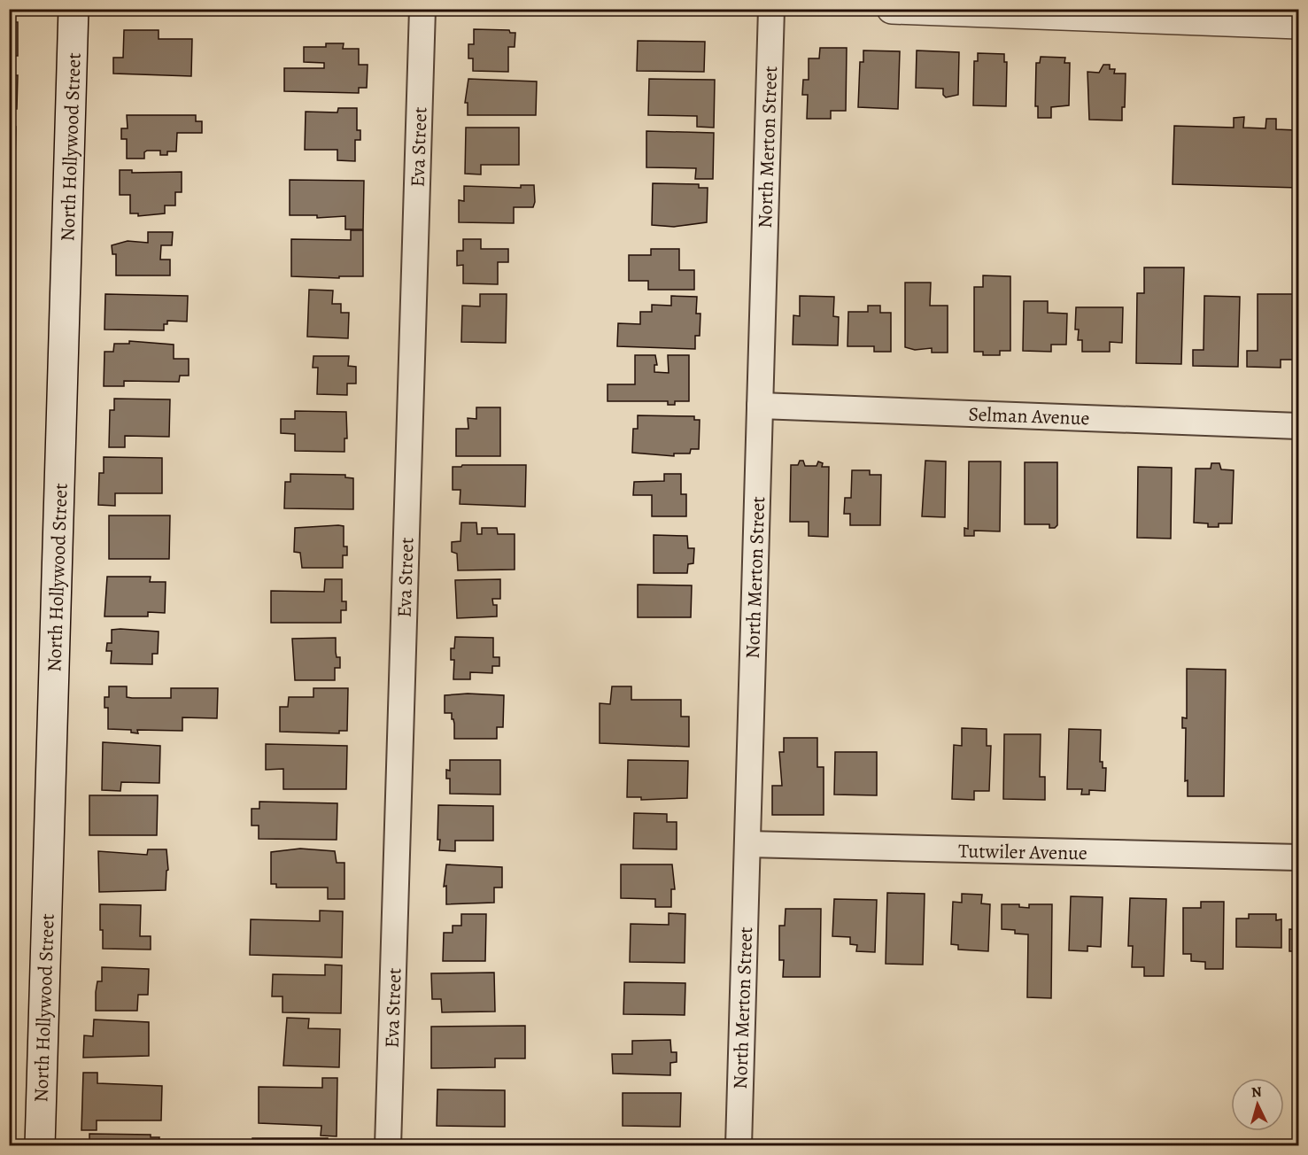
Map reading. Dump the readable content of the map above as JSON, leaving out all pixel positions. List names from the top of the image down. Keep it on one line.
{"streets":{"main road":["North Hollywood Street"],"street":["Eva Street","North Merton Street","Selman Avenue","Tutwiler Avenue"]},"crossings":[["North Merton Street","Selman Avenue"],["North Merton Street","Tutwiler Avenue"]],"north":"top"}
